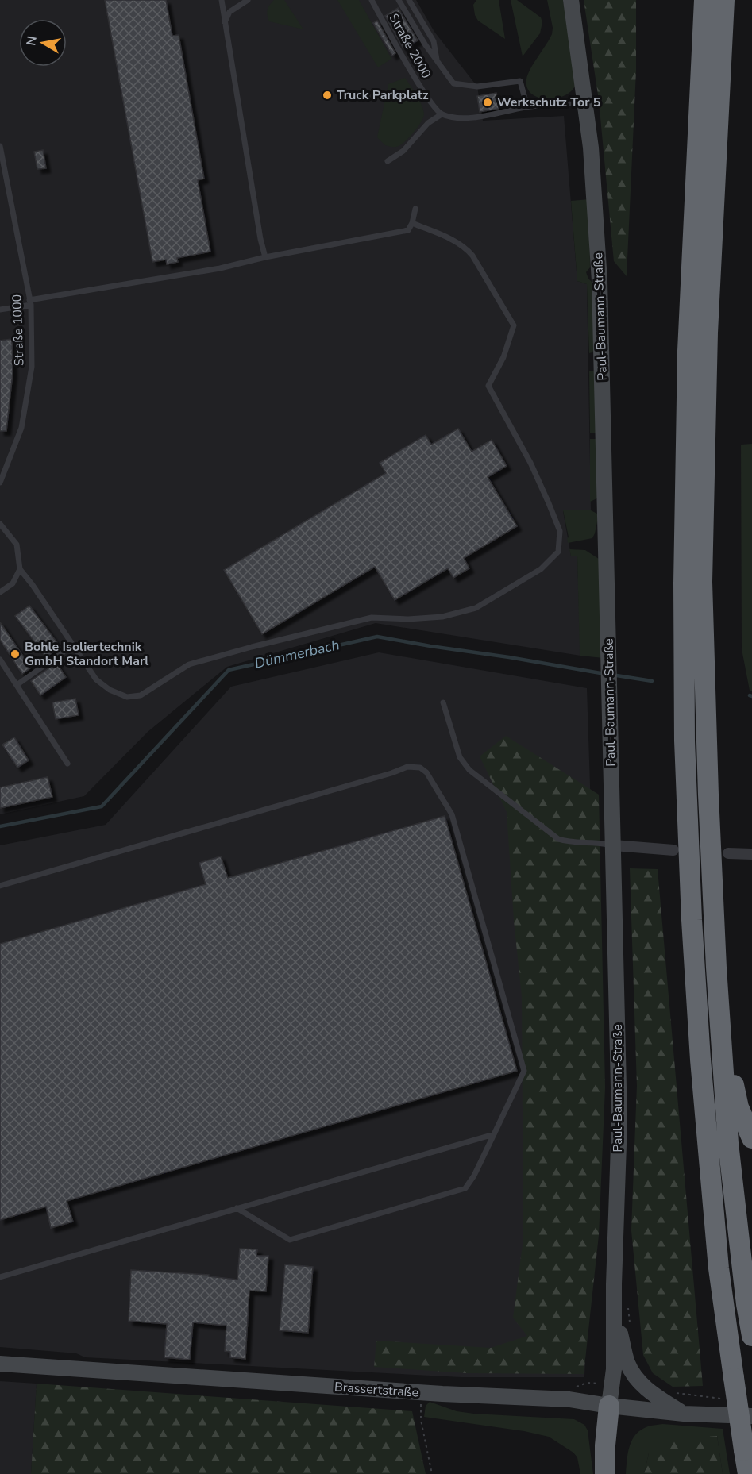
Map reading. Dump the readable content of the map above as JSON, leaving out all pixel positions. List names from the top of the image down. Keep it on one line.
{"streets":{"main road":["Paul-Baumann-Straße","Brassertstraße"],"lane":["Straße 2000","Straße 1000"]},"crossings":[["Paul-Baumann-Straße","Brassertstraße"]],"water":["Dümmerbach"],"places":["Truck Parkplatz","Werkschutz Tor 5","Bohle Isoliertechnik GmbH Standort Marl"],"north":"left"}
